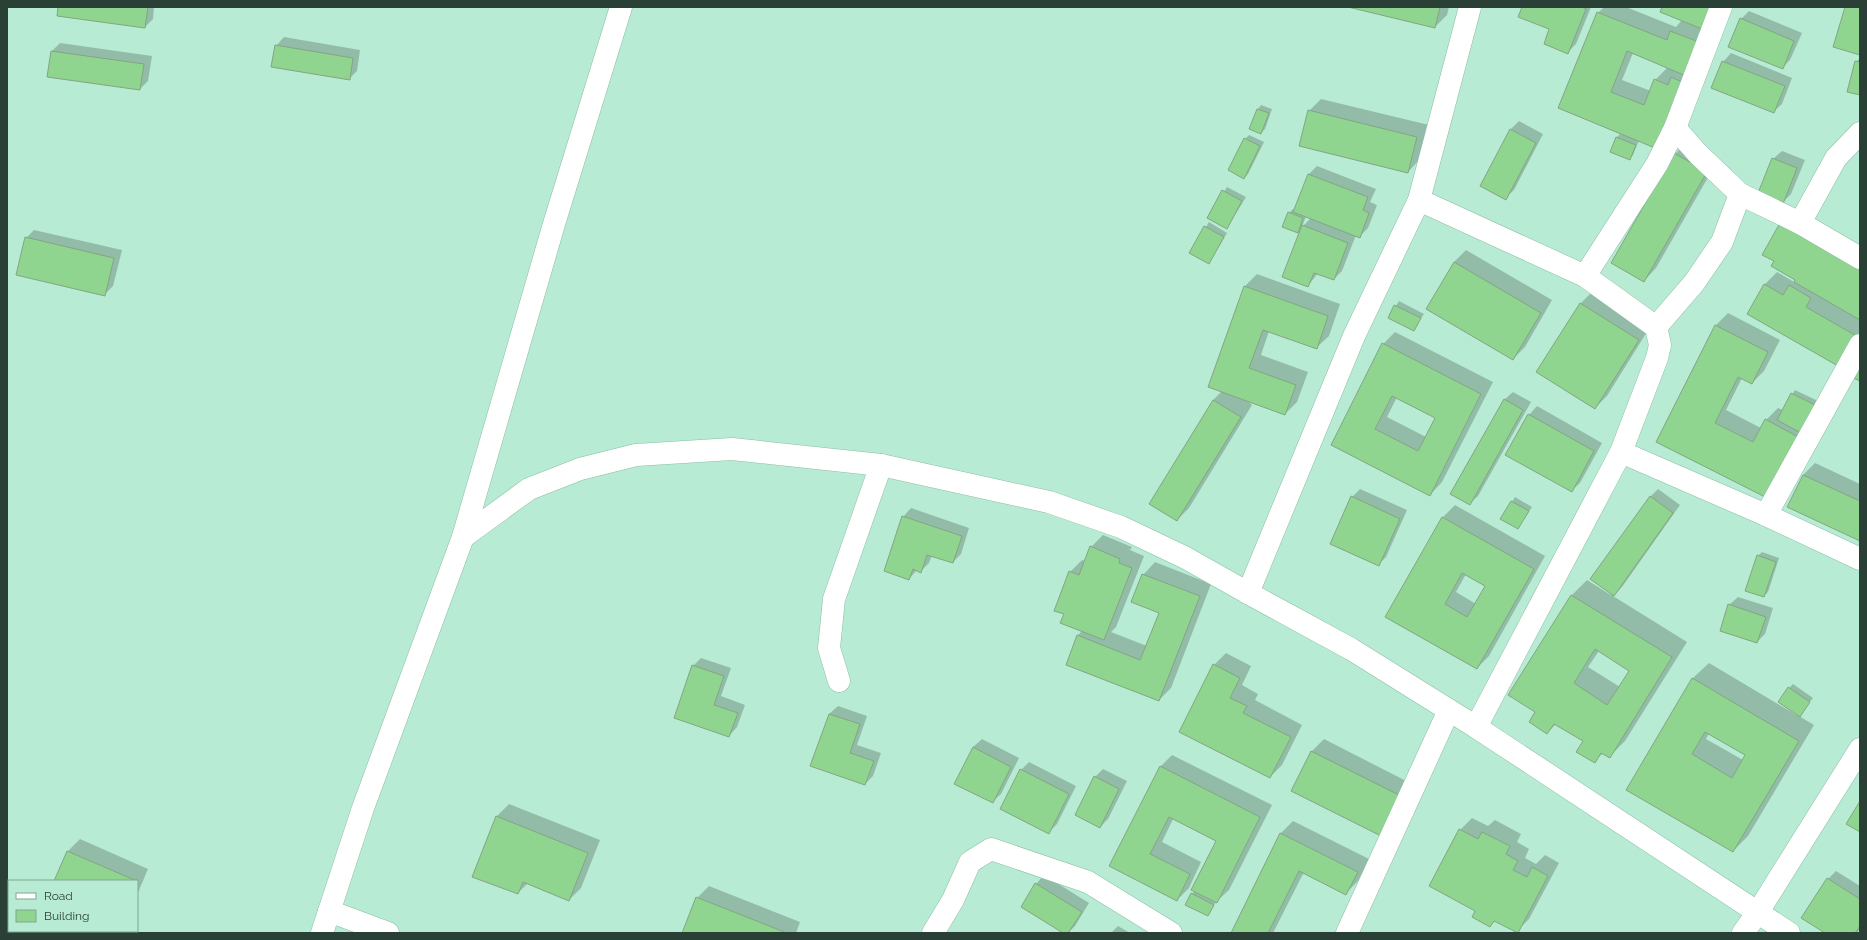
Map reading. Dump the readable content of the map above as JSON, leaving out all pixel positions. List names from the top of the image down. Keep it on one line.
{"legend":["Road","Building"]}
